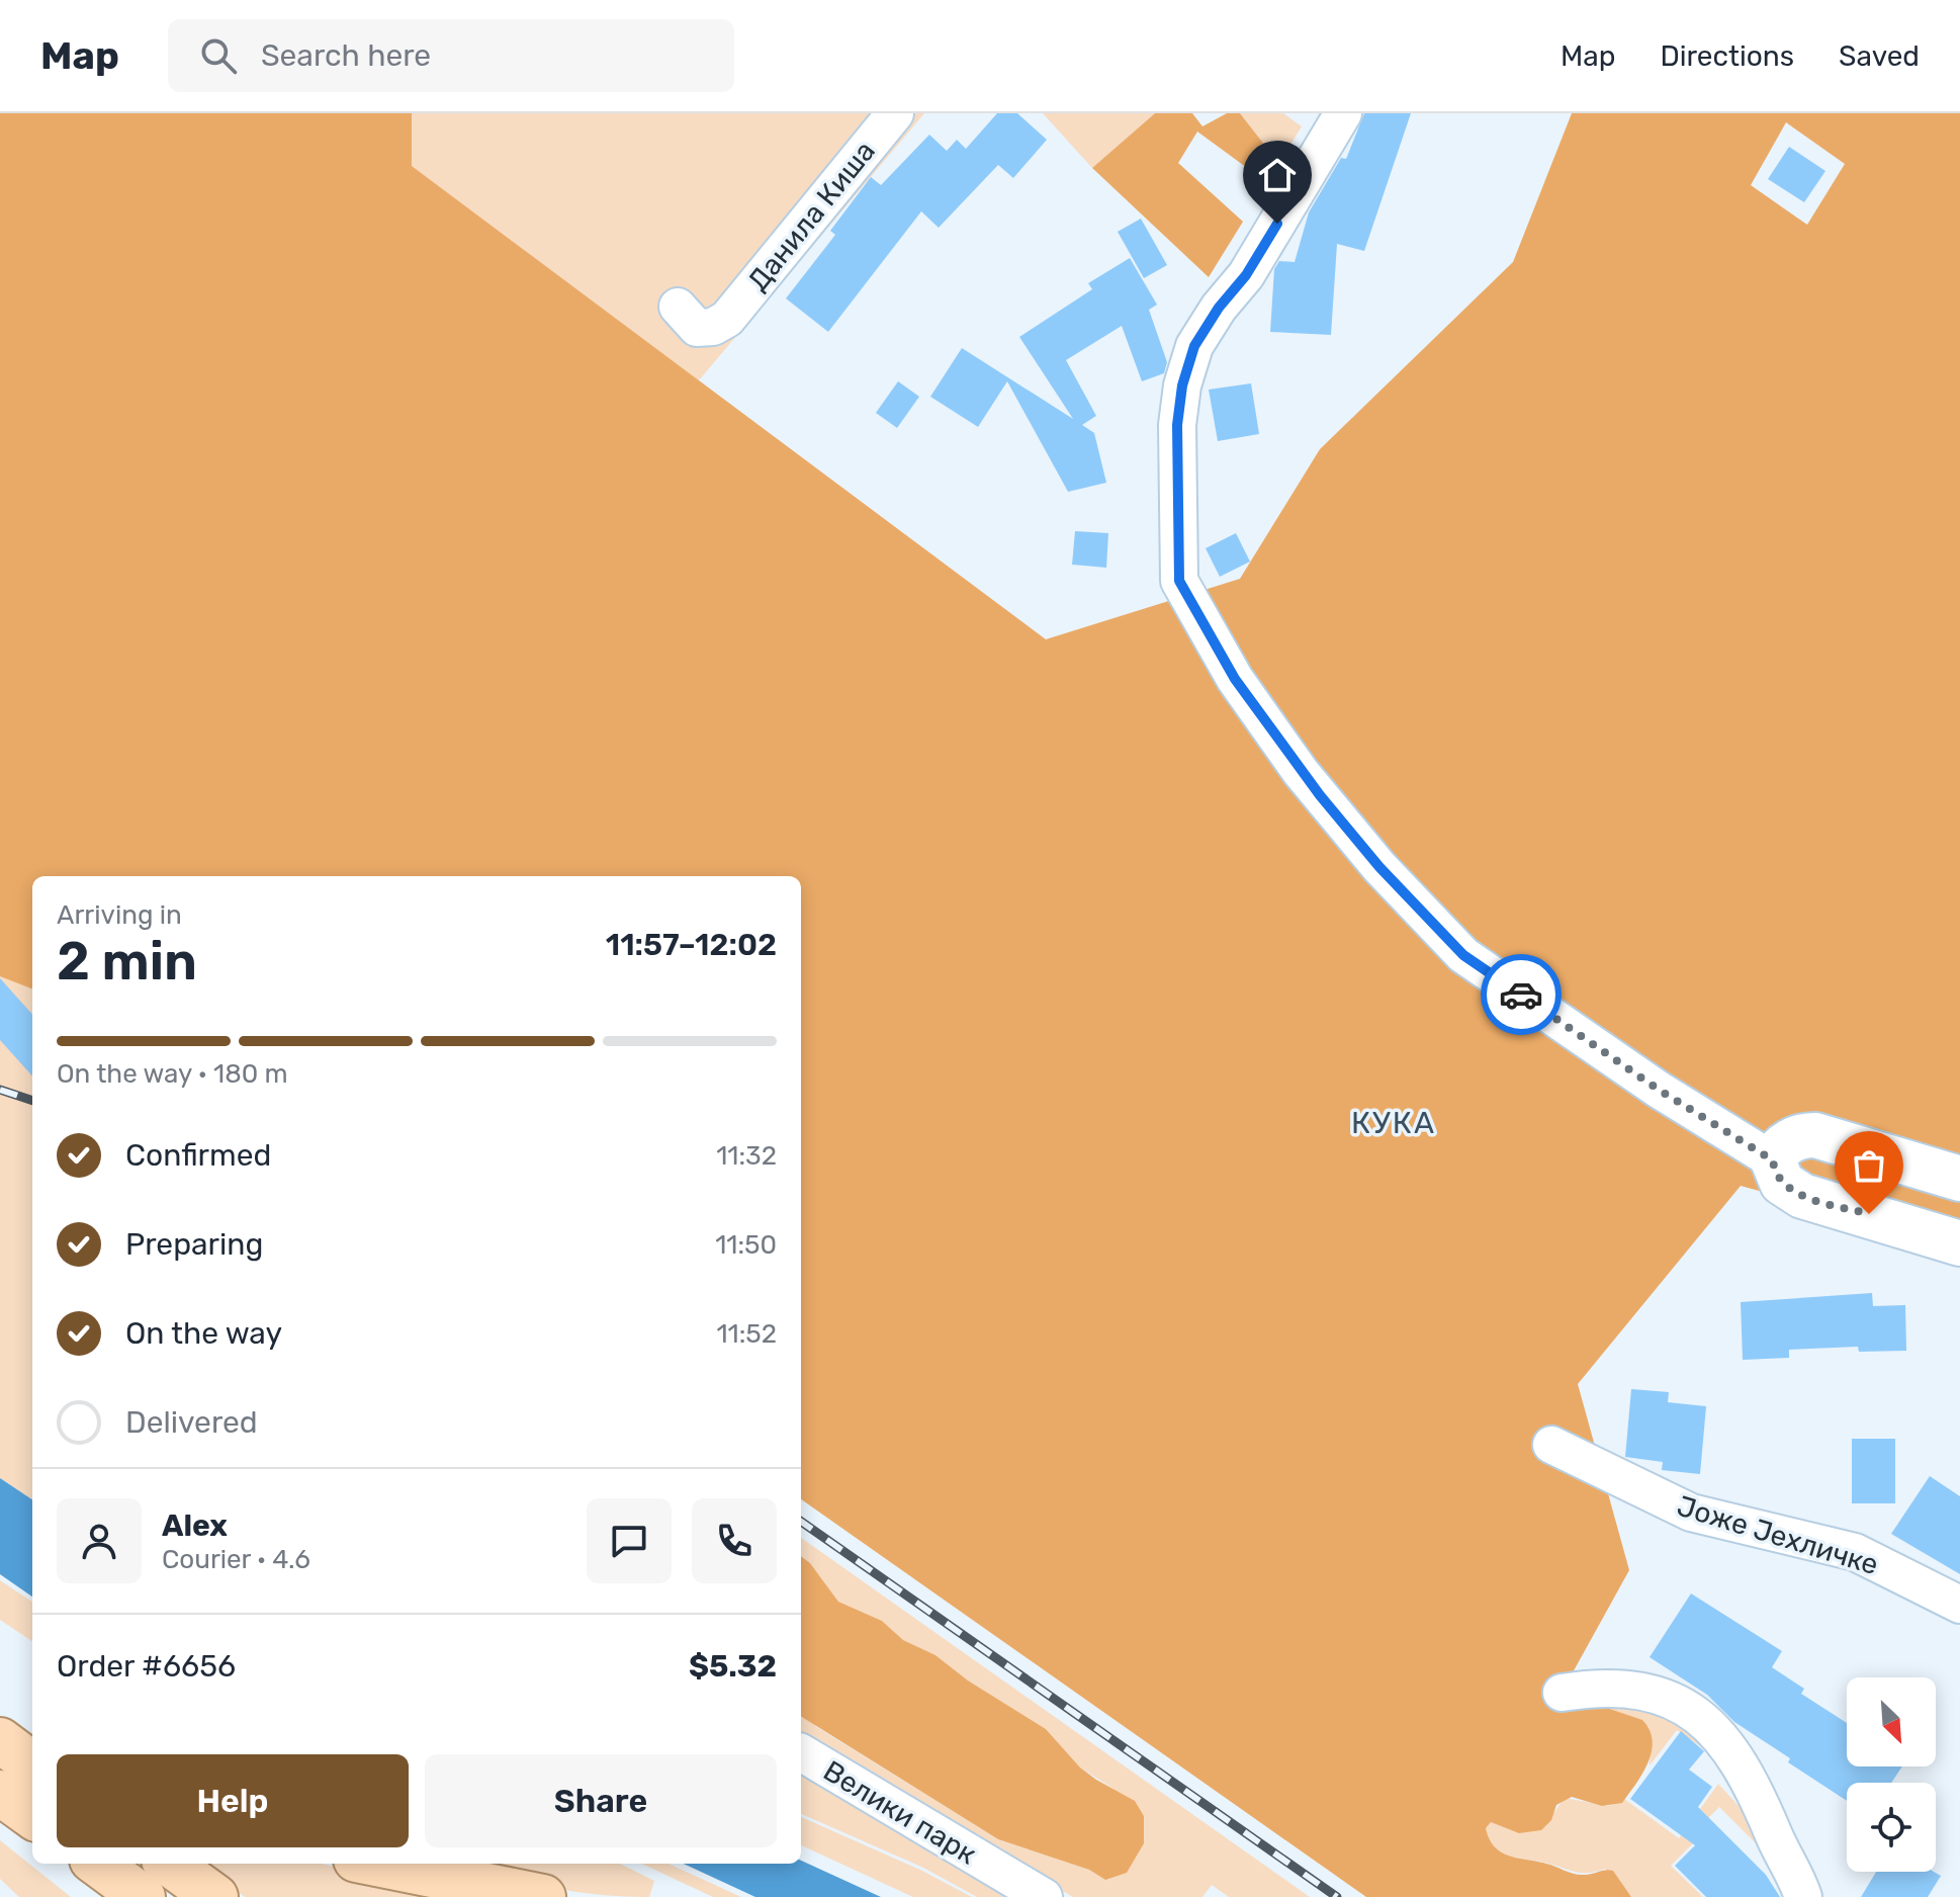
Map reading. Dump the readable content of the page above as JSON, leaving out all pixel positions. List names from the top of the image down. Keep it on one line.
{"streets":{"street":["Данила Киша","Јоже Јехличке","Велики парк"]},"districts":["КУКА"],"north":"bottom right","page":{"header":"Map","search":"Search here","nav":["Map","Directions","Saved"],"heading":["2 min","Arriving in","11:57–12:02"],"panel":["Alex","Courier · 4.6","Order #6656","$5.32"],"bar":"On the way · 180 m","list":[["Confirmed","11:32"],["Preparing","11:50"],["On the way","11:52"],"Delivered"],"buttons":["Help","Share"]}}
